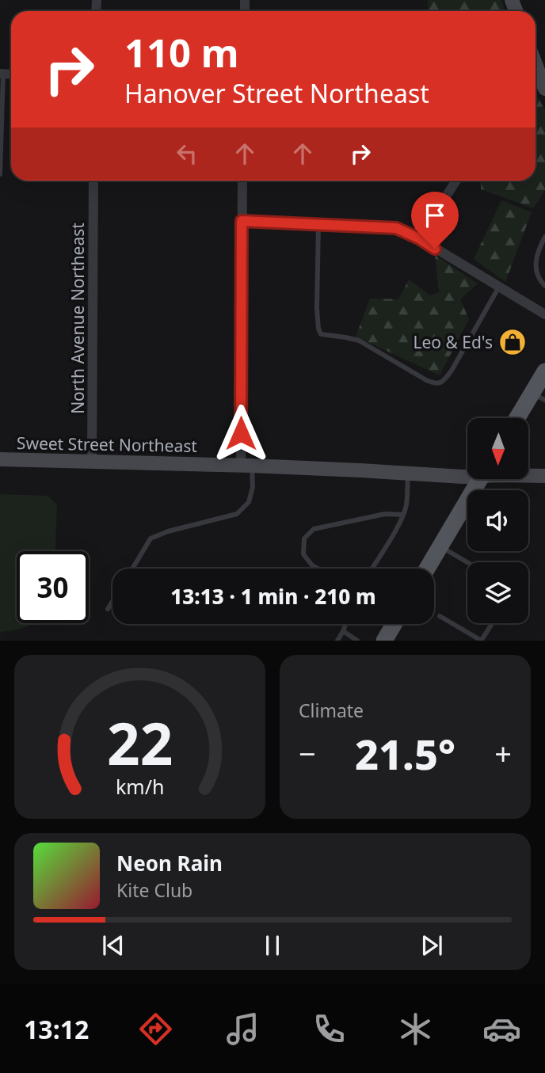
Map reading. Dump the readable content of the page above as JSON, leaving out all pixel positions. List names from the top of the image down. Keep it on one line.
{"streets":{"street":["North Avenue Northeast","Sweet Street Northeast"]},"crossings":[["North Avenue Northeast","Sweet Street Northeast"]],"places":{"shop":["Leo & Ed's"]},"north":"bottom","page":{"turn":["110 m","Hanover Street Northeast"],"limit":"30","trip":"13:13 · 1 min · 210 m","tile":"Climate","heat":["−","21.5°","+"],"song":["Neon Rain","Kite Club"],"tabs":"13:12","gauge":["22","km/h"]}}
